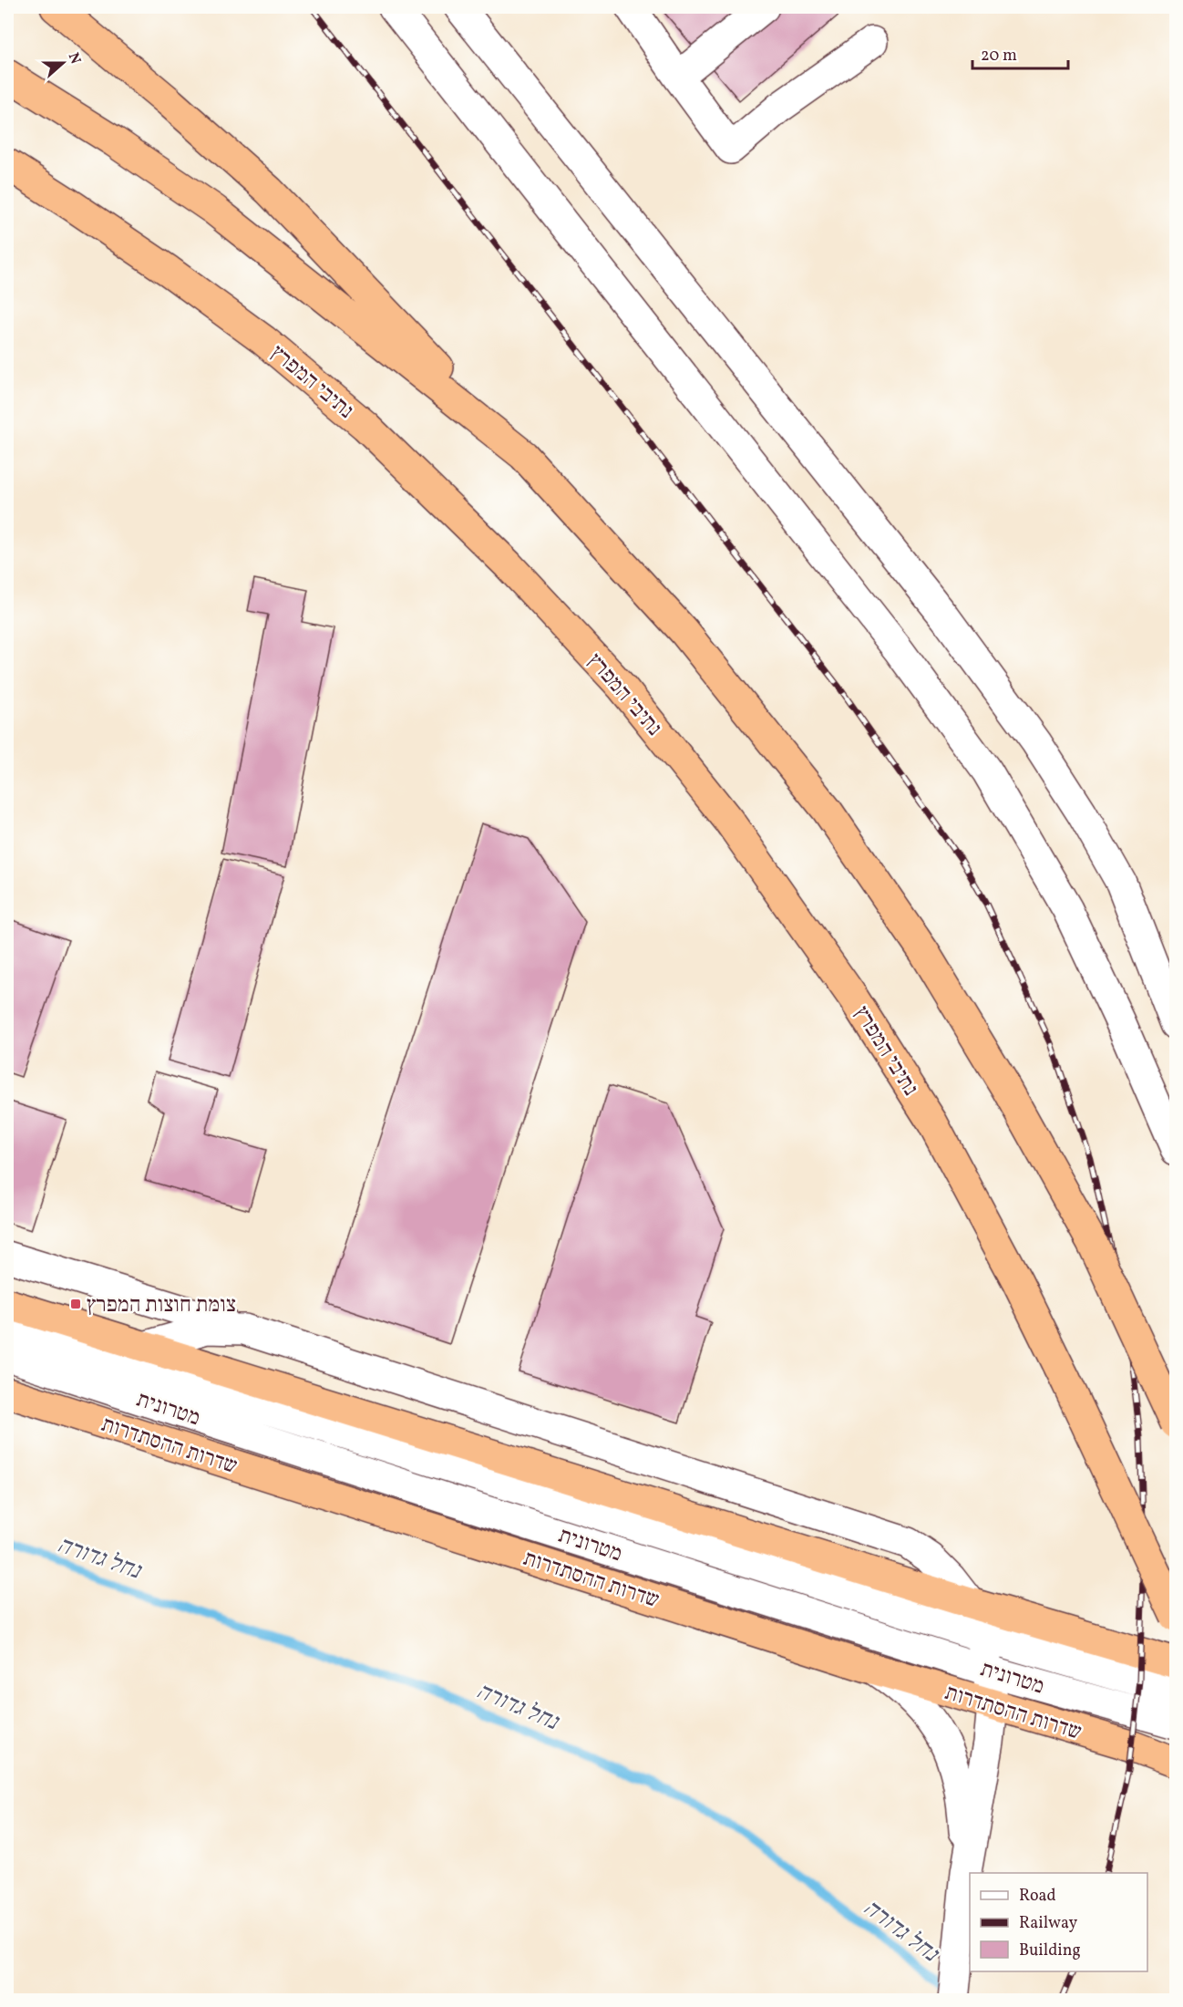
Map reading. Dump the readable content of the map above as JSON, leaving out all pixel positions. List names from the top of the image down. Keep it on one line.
{"streets":{"highway":["נתיבי המפרץ","שדרות ההסתדרות"],"street":["מטרונית"]},"water":["נחל גדורה"],"places":{"transit":["צומת חוצות המפרץ"]},"legend":["Road","Railway","Building"],"scale_bar":"20 m","north":"right"}
